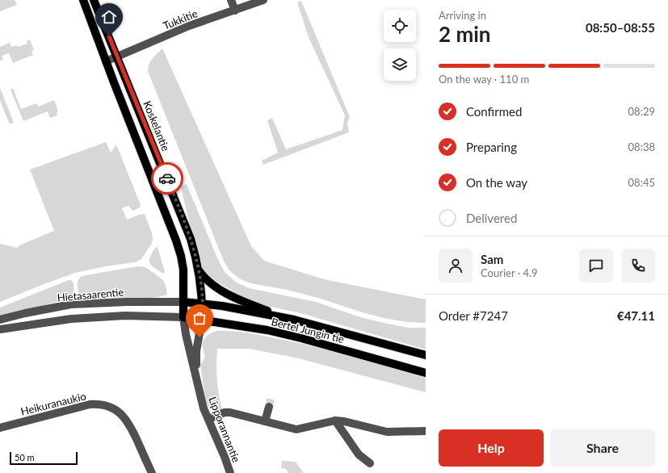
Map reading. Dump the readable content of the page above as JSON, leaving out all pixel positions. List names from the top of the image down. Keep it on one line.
{"streets":{"main road":["Koskelantie","Bertel Jungin tie"],"street":["Tukkitie","Hietasaarentie","Heikuranaukio","Lipporannantie"]},"crossings":[["Tukkitie","Koskelantie"],["Koskelantie","Bertel Jungin tie"],["Koskelantie","Lipporannantie"],["Hietasaarentie","Bertel Jungin tie"],["Bertel Jungin tie","Lipporannantie"]],"scale_bar":"50 m","page":{"heading":["2 min","Arriving in","08:50–08:55"],"panel":["Sam","Courier · 4.9","Order #7247","€47.11"],"bar":"On the way · 110 m","list":[["Confirmed","08:29"],["Preparing","08:38"],["On the way","08:45"],"Delivered"],"buttons":["Help","Share"],"scale":"50 m"}}
